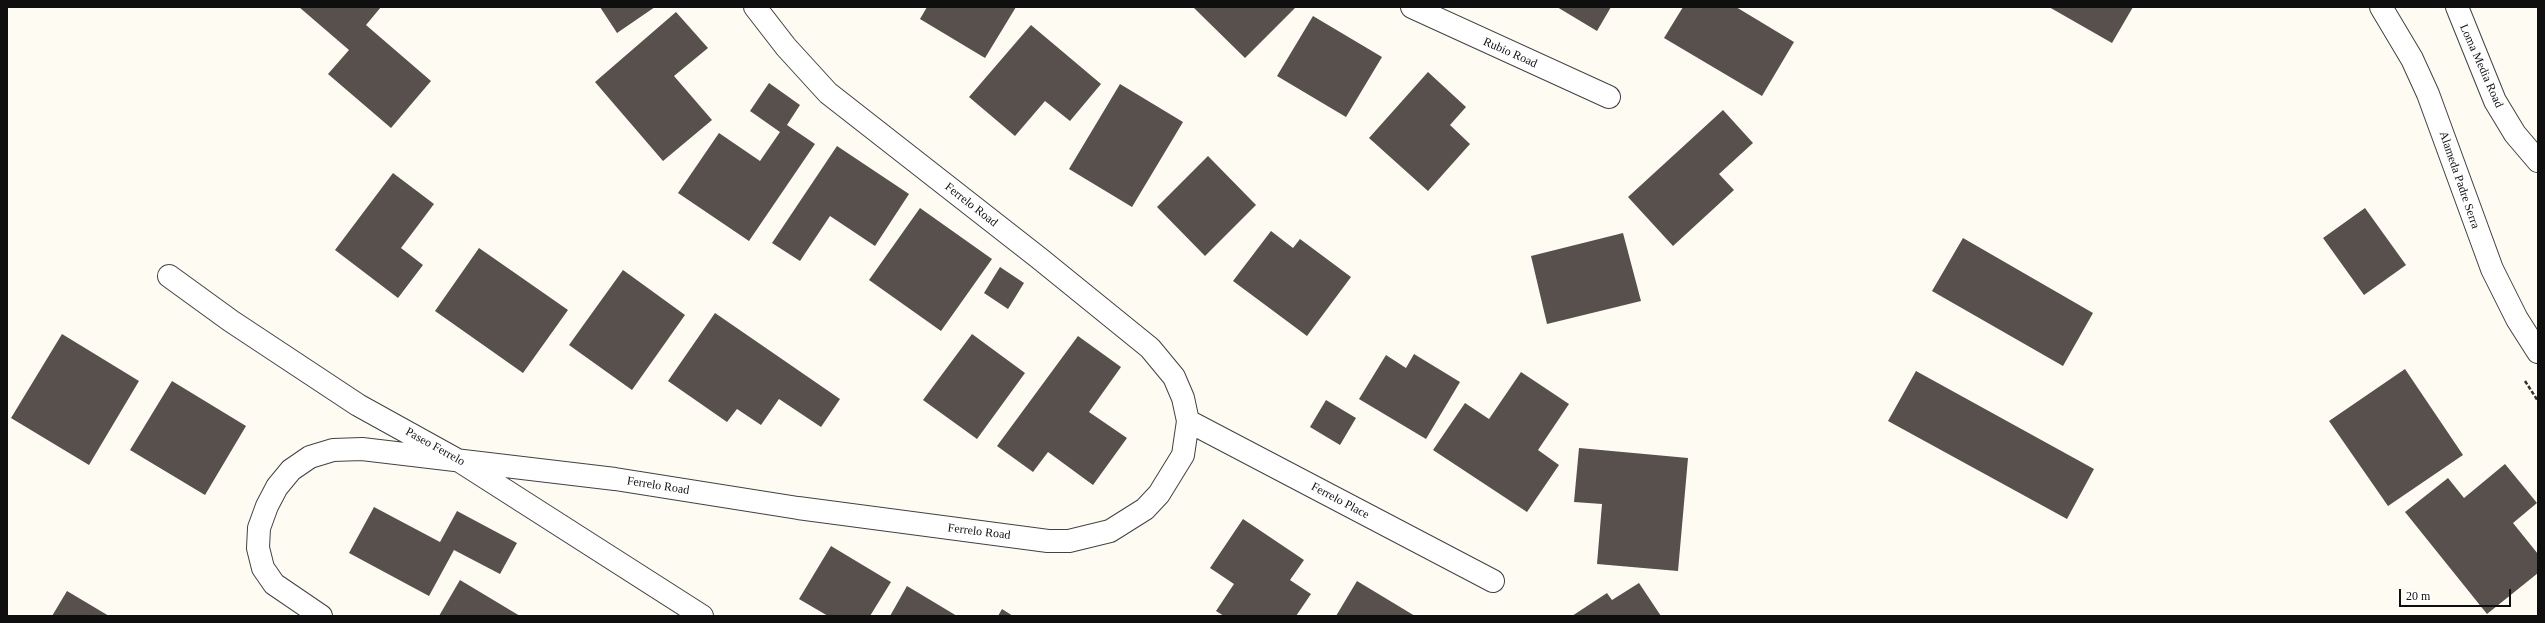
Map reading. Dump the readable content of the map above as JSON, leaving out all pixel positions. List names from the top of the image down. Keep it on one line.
{"streets":{"street":["Rubio Road","Loma Media Road","Alameda Padre Serra","Ferrelo Road","Paseo Ferrelo","Ferrelo Place"]},"crossings":[["Ferrelo Road","Paseo Ferrelo"],["Ferrelo Road","Ferrelo Place"]],"scale_bar":"20 m"}
